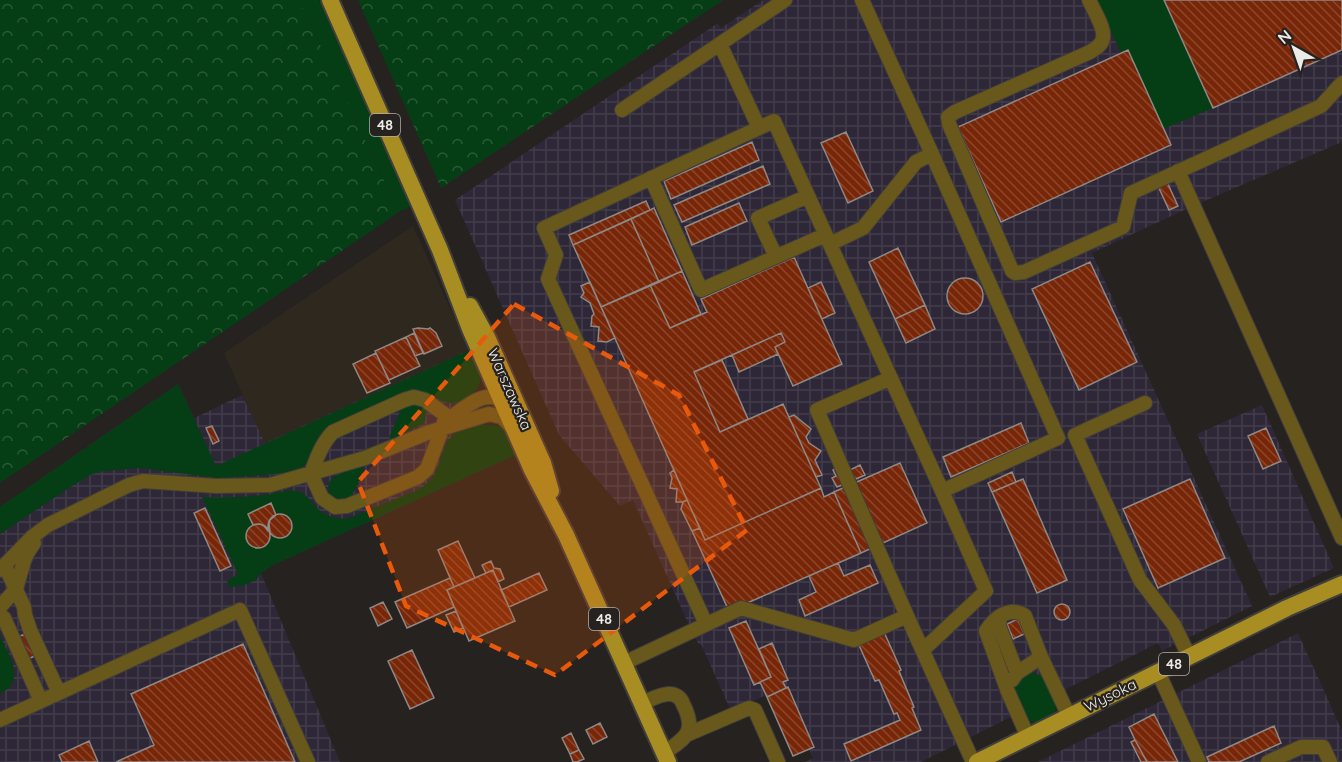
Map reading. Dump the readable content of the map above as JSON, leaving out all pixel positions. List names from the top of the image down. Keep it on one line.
{"streets":{"main road":["48","Warszawska","Wysoka"]},"north":"top left"}
